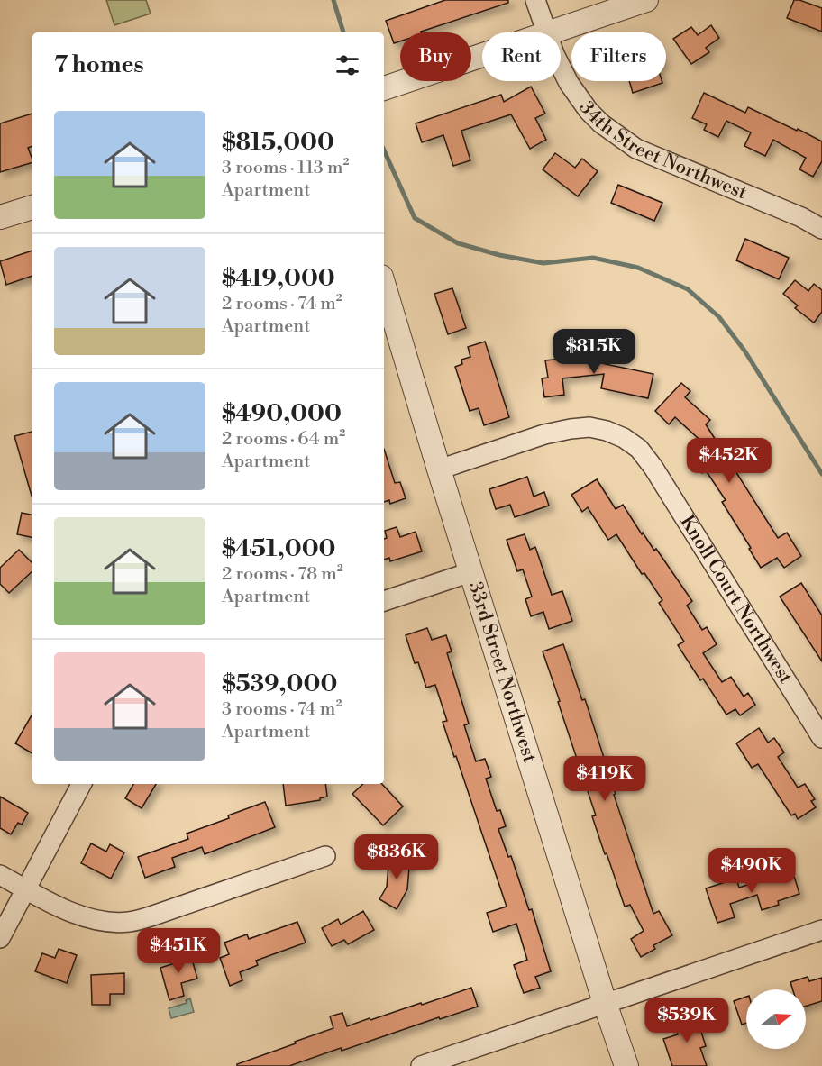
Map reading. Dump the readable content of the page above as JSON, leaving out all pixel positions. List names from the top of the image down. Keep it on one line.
{"streets":{"street":["34th Street Northwest","Knoll Court Northwest","33rd Street Northwest"]},"crossings":[["Knoll Court Northwest","33rd Street Northwest"]],"north":"right","page":{"chip":["Buy","Rent","Filters"],"heading":"7 homes","list":[{"name":"$815,000","note":"3 rooms · 113 m² · Apartment"},{"name":"$419,000","note":"2 rooms · 74 m² · Apartment"},{"name":"$490,000","note":"2 rooms · 64 m² · Apartment"},{"name":"$451,000","note":"2 rooms · 78 m² · Apartment"},{"name":"$539,000","note":"3 rooms · 74 m² · Apartment"}],"price":["$815K","$452K","$419K","$836K","$490K","$451K","$539K"]}}
